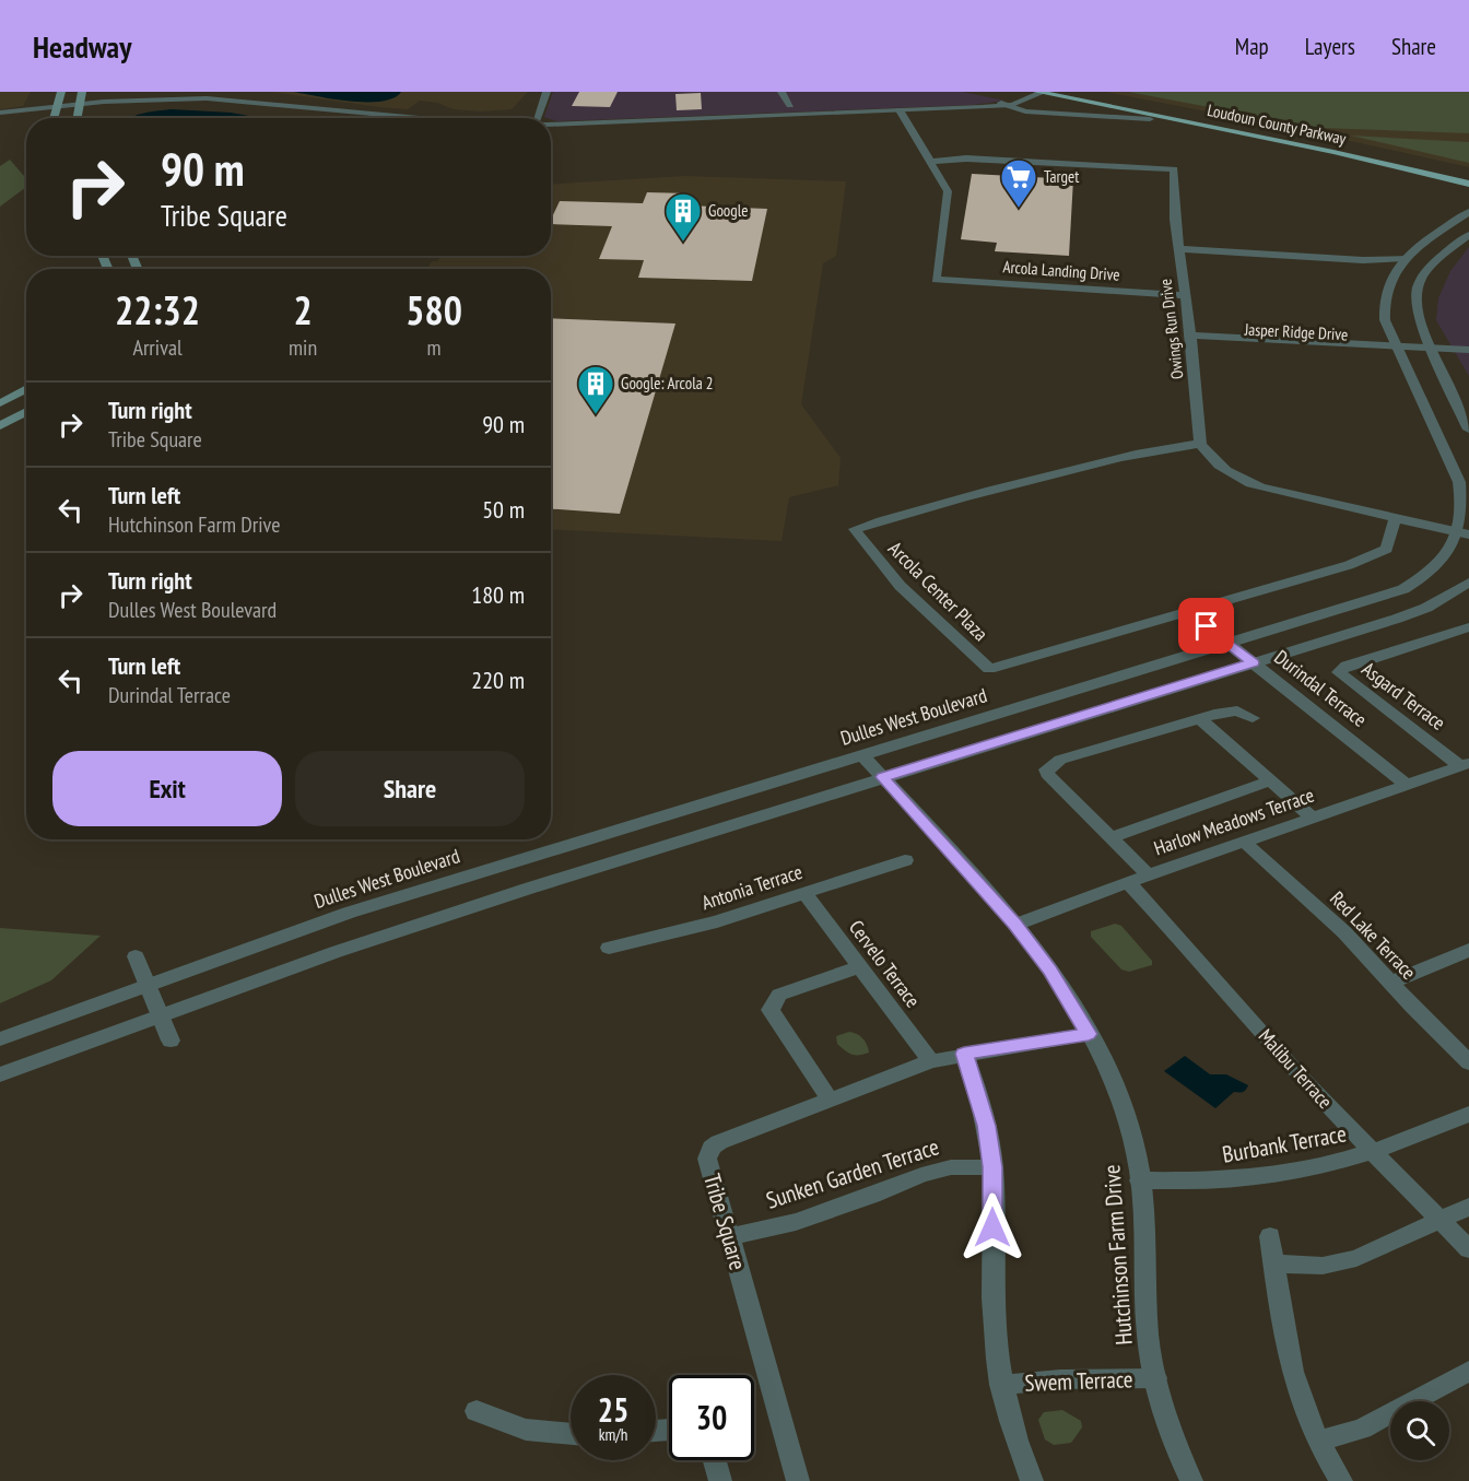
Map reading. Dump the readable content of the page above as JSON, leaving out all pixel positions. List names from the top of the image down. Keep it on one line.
{"streets":{"main road":["Loudoun County Parkway"],"street":["Arcola Landing Drive","Owings Run Drive","Jasper Ridge Drive","Arcola Center Plaza","Durindal Terrace","Asgard Terrace","Dulles West Boulevard","Harlow Meadows Terrace","Antonia Terrace","Red Lake Terrace","Cervelo Terrace","Malibu Terrace","Burbank Terrace","Sunken Garden Terrace","Tribe Square","Hutchinson Farm Drive","Swem Terrace"]},"crossings":[["Arcola Landing Drive","Owings Run Drive"],["Owings Run Drive","Jasper Ridge Drive"],["Owings Run Drive","Arcola Center Plaza"],["Durindal Terrace","Dulles West Boulevard"],["Durindal Terrace","Harlow Meadows Terrace"],["Asgard Terrace","Harlow Meadows Terrace"],["Dulles West Boulevard","Hutchinson Farm Drive"],["Harlow Meadows Terrace","Red Lake Terrace"],["Harlow Meadows Terrace","Malibu Terrace"],["Harlow Meadows Terrace","Hutchinson Farm Drive"],["Antonia Terrace","Cervelo Terrace"],["Cervelo Terrace","Tribe Square"],["Malibu Terrace","Burbank Terrace"],["Burbank Terrace","Hutchinson Farm Drive"],["Sunken Garden Terrace","Tribe Square"],["Tribe Square","Hutchinson Farm Drive"],["Hutchinson Farm Drive","Swem Terrace"]],"places":{"supermarket":["Target"],"building":["Google","Google: Arcola 2"]},"page":{"header":"Headway","nav":["Map","Layers","Share"],"turn":["90 m","Tribe Square"],"eta":["22:32","Arrival","2","min","580","m"],"list":[{"name":"Turn right","note":"Tribe Square","value":"90 m"},{"name":"Turn left","note":"Hutchinson Farm Drive","value":"50 m"},{"name":"Turn right","note":"Dulles West Boulevard","value":"180 m"},{"name":"Turn left","note":"Durindal Terrace","value":"220 m"}],"buttons":["Exit","Share"],"speed":"25 km/h","limit":"30"}}
